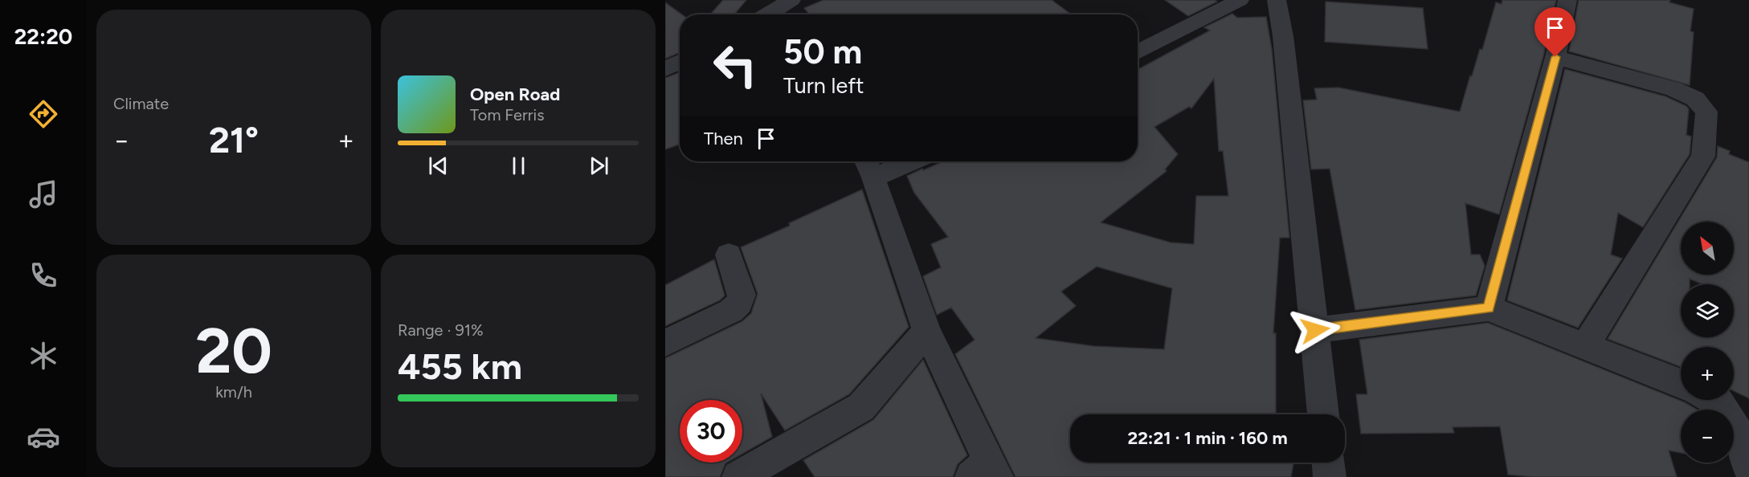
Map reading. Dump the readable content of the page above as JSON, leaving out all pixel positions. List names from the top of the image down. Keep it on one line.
{"north":"top left","page":{"tabs":"22:20","tile":["Climate",["20","km/h"],["Range · 91%","455 km"]],"turn":["50 m","Turn left"],"song":["Open Road","Tom Ferris"],"then":"Then","heat":["−","21°","+"],"map_buttons":["+","−"],"limit":"30","trip":"22:21 · 1 min · 160 m"}}
